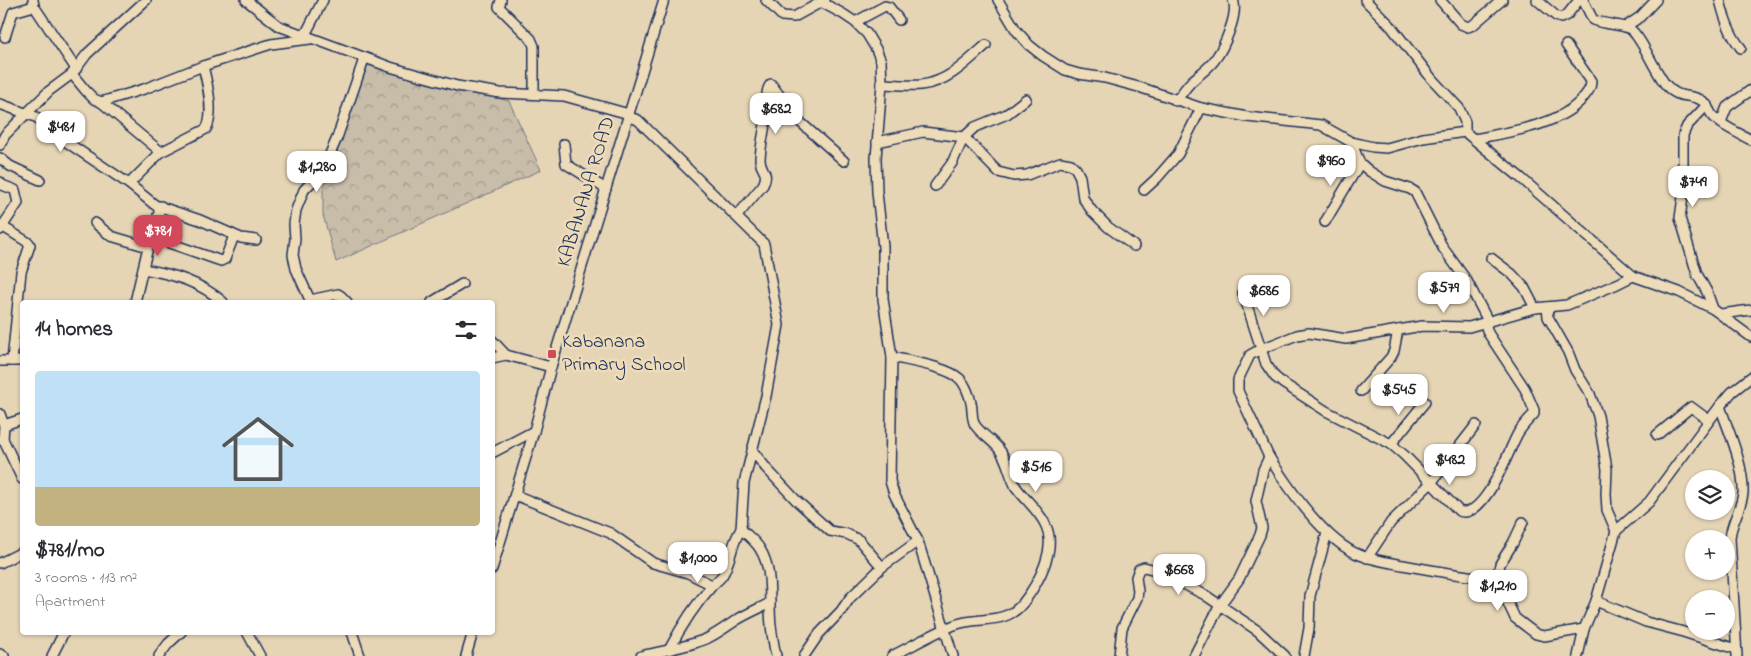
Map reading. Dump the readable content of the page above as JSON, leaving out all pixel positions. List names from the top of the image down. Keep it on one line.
{"streets":{"street":["KABANANA ROAD"]},"places":{"transit":["Kabanana Primary School"]},"page":{"price":["$682","$481","$960","$1,280","$749","$781","$579","$686","$545","$482","$516","$1,000","$668","$1,210"],"heading":"14 homes","list":[{"name":"$781/mo","note":"3 rooms · 113 m² · Apartment"}],"map_buttons":["+","−"]}}
